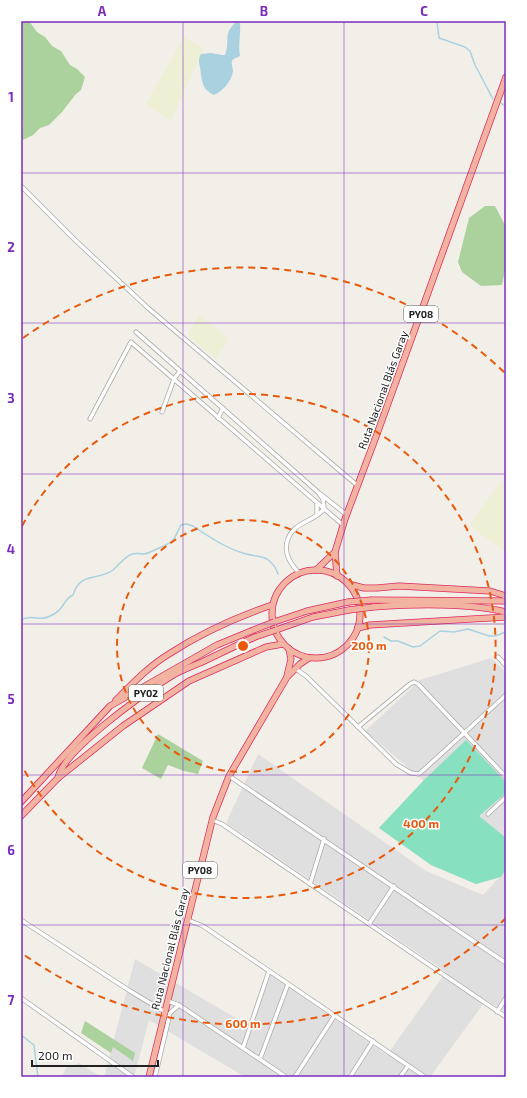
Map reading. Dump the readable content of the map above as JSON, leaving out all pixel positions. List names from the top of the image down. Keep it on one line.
{"streets":{"highway":["PY08","Ruta Nacional Blás Garay","PY02"]},"scale_bar":"200 m","grid":{"columns":["A","B","C"],"rows":["1","2","3","4","5","6","7"]},"rings":["200 m","400 m","600 m"]}
